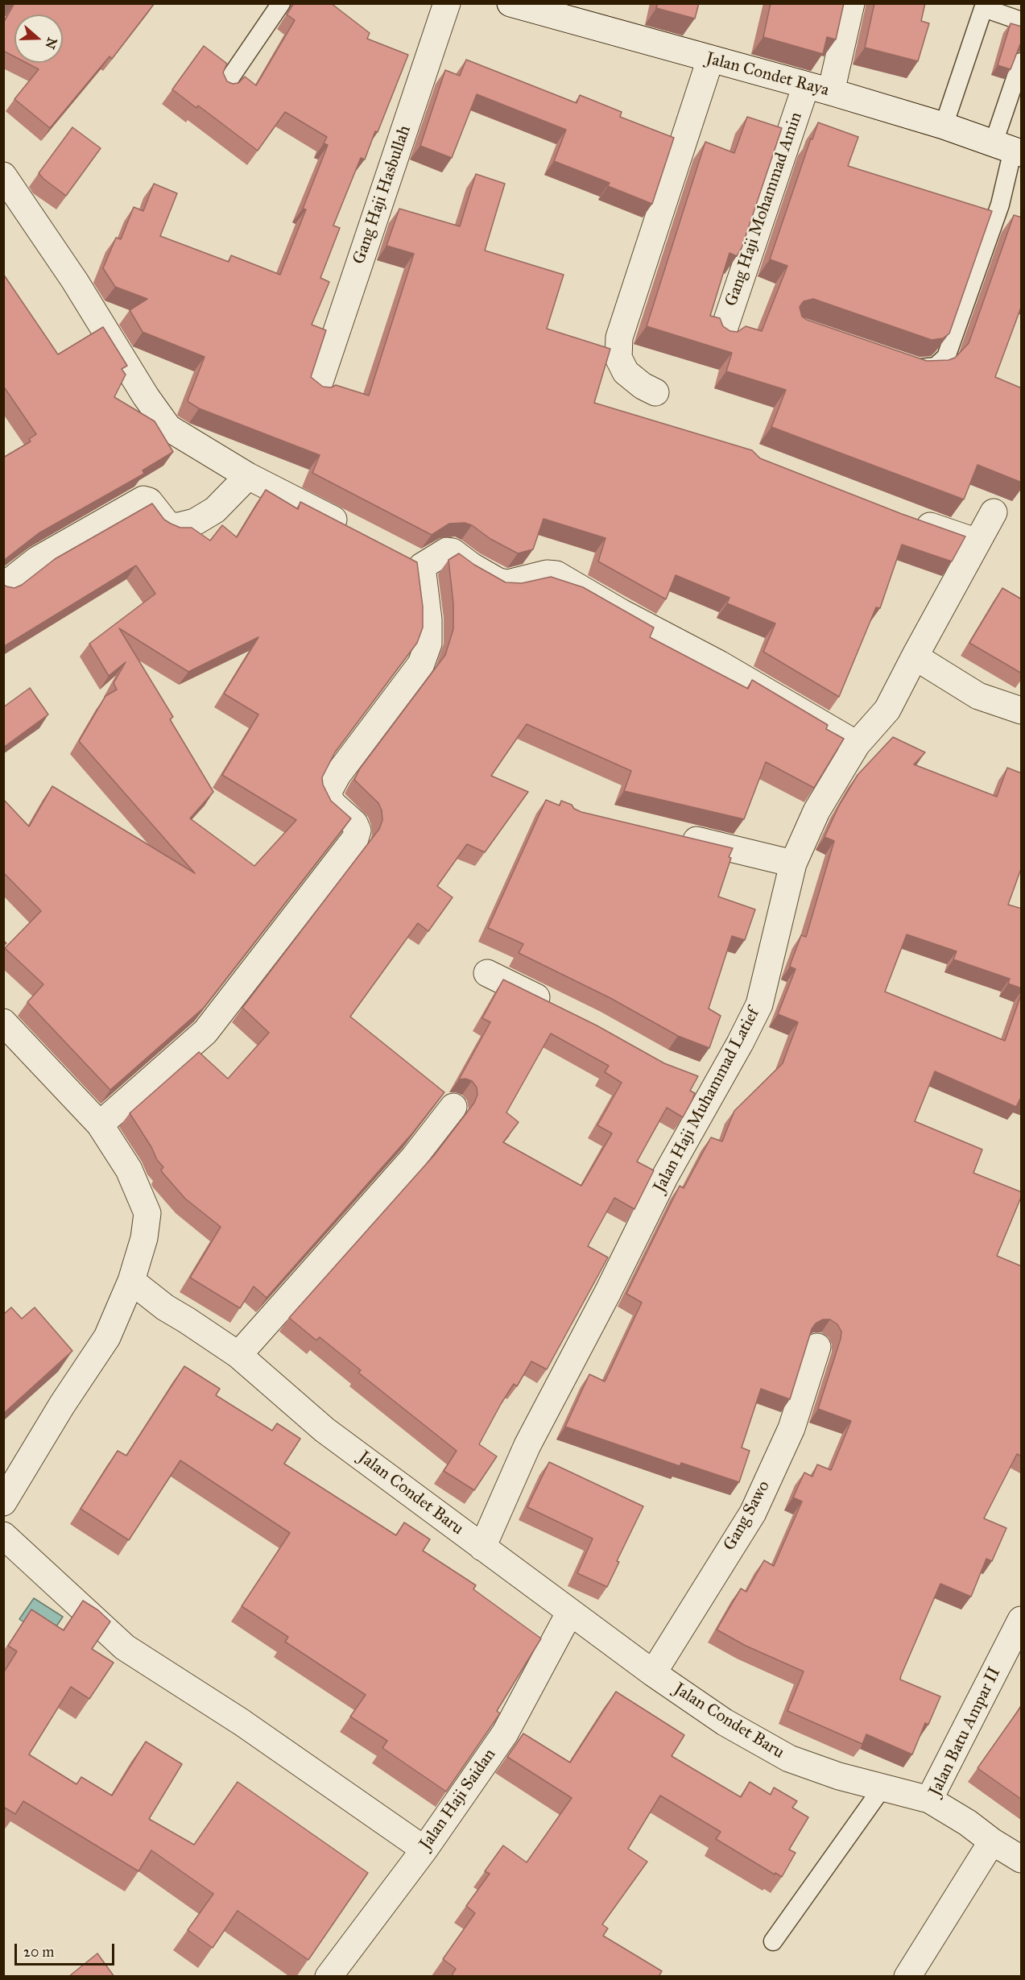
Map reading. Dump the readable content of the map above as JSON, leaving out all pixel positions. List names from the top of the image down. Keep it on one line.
{"streets":{"street":["Jalan Condet Raya","Gang Haji Hasbullah","Gang Haji Mohammad Amin","Jalan Haji Muhammad Latief","Jalan Condet Baru","Gang Sawo","Jalan Batu Ampar II","Jalan Haji Saidan"]},"crossings":[["Jalan Condet Raya","Gang Haji Mohammad Amin"],["Jalan Haji Muhammad Latief","Jalan Condet Baru"],["Jalan Condet Baru","Gang Sawo"],["Jalan Condet Baru","Jalan Batu Ampar II"],["Jalan Condet Baru","Jalan Haji Saidan"]],"scale_bar":"20 m","north":"right"}
